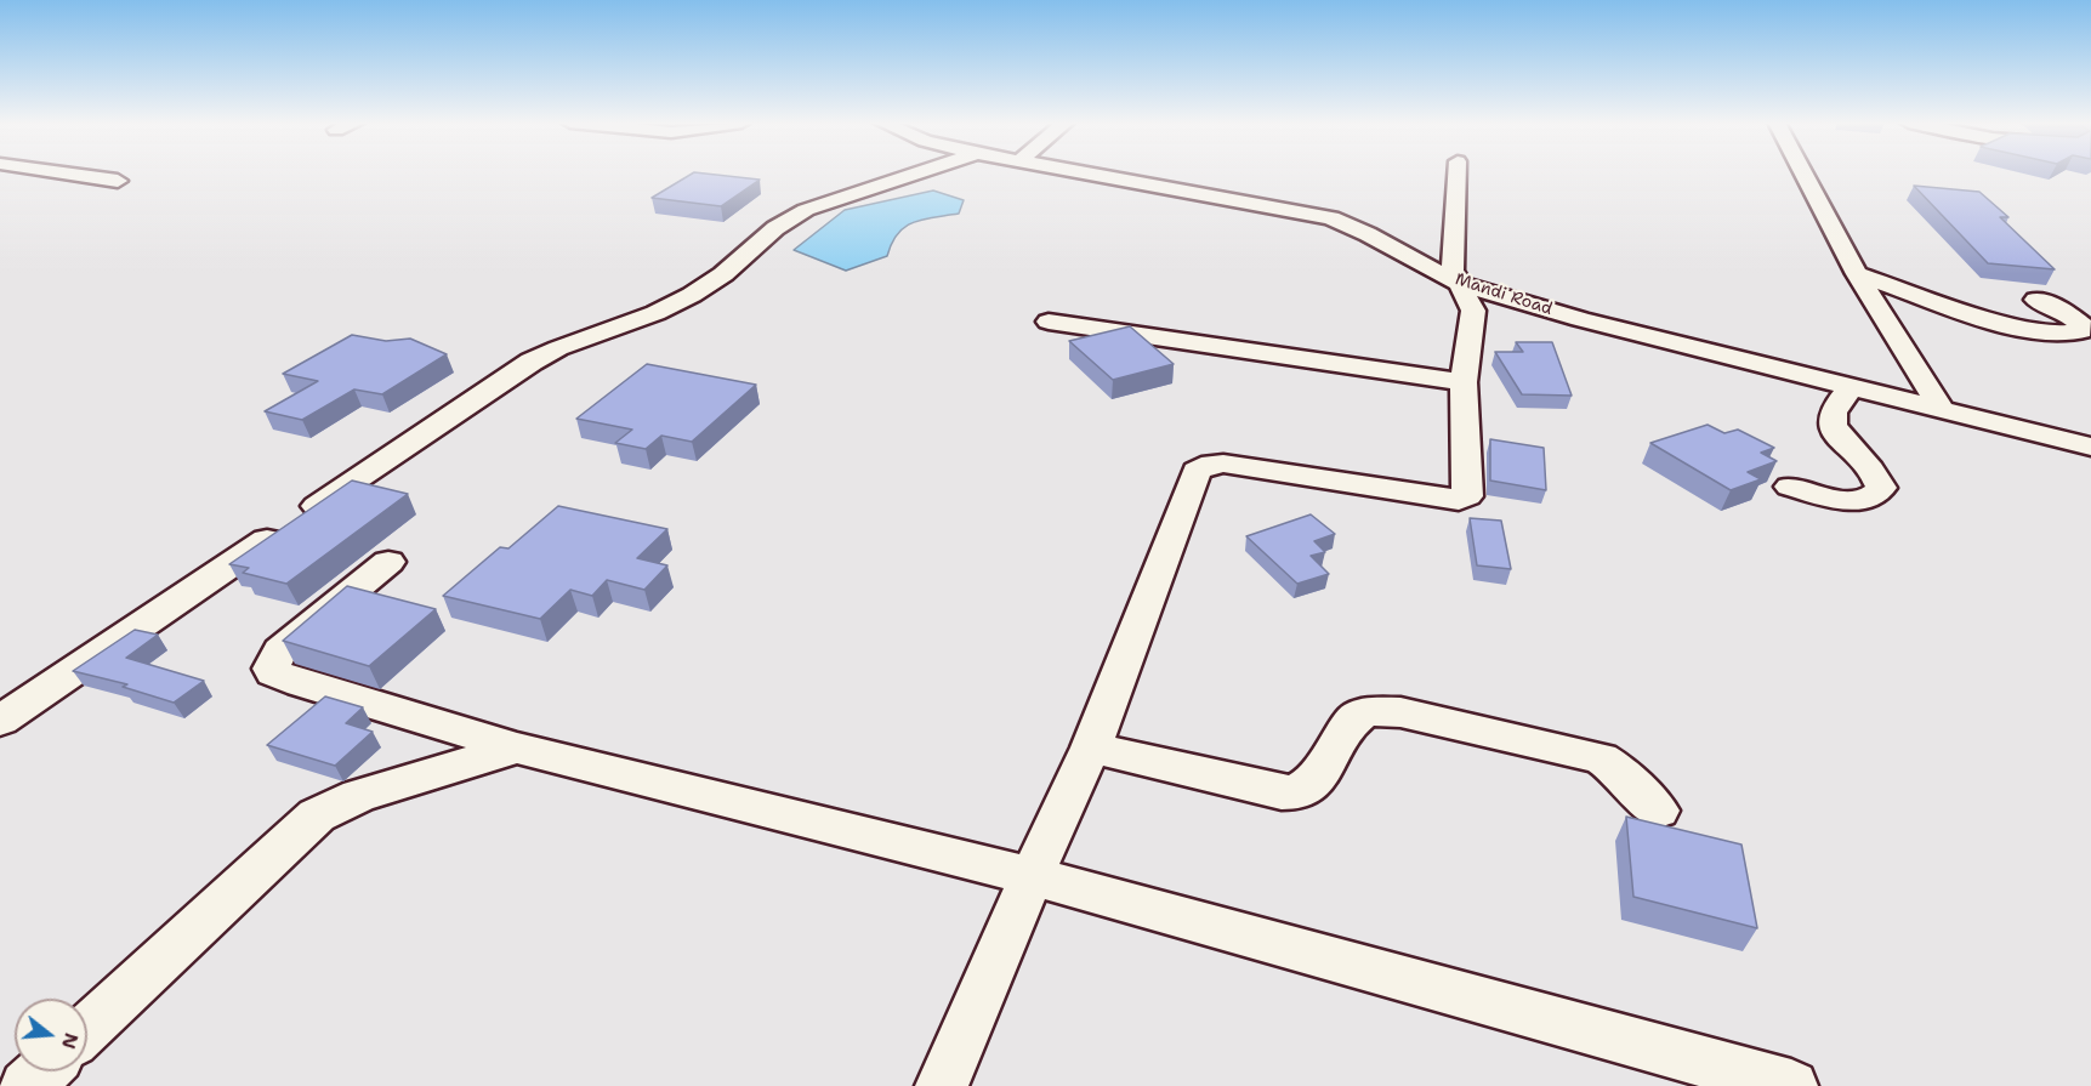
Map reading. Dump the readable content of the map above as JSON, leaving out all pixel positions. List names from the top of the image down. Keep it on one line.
{"streets":{"street":["Mandi Road"]},"north":"right"}
